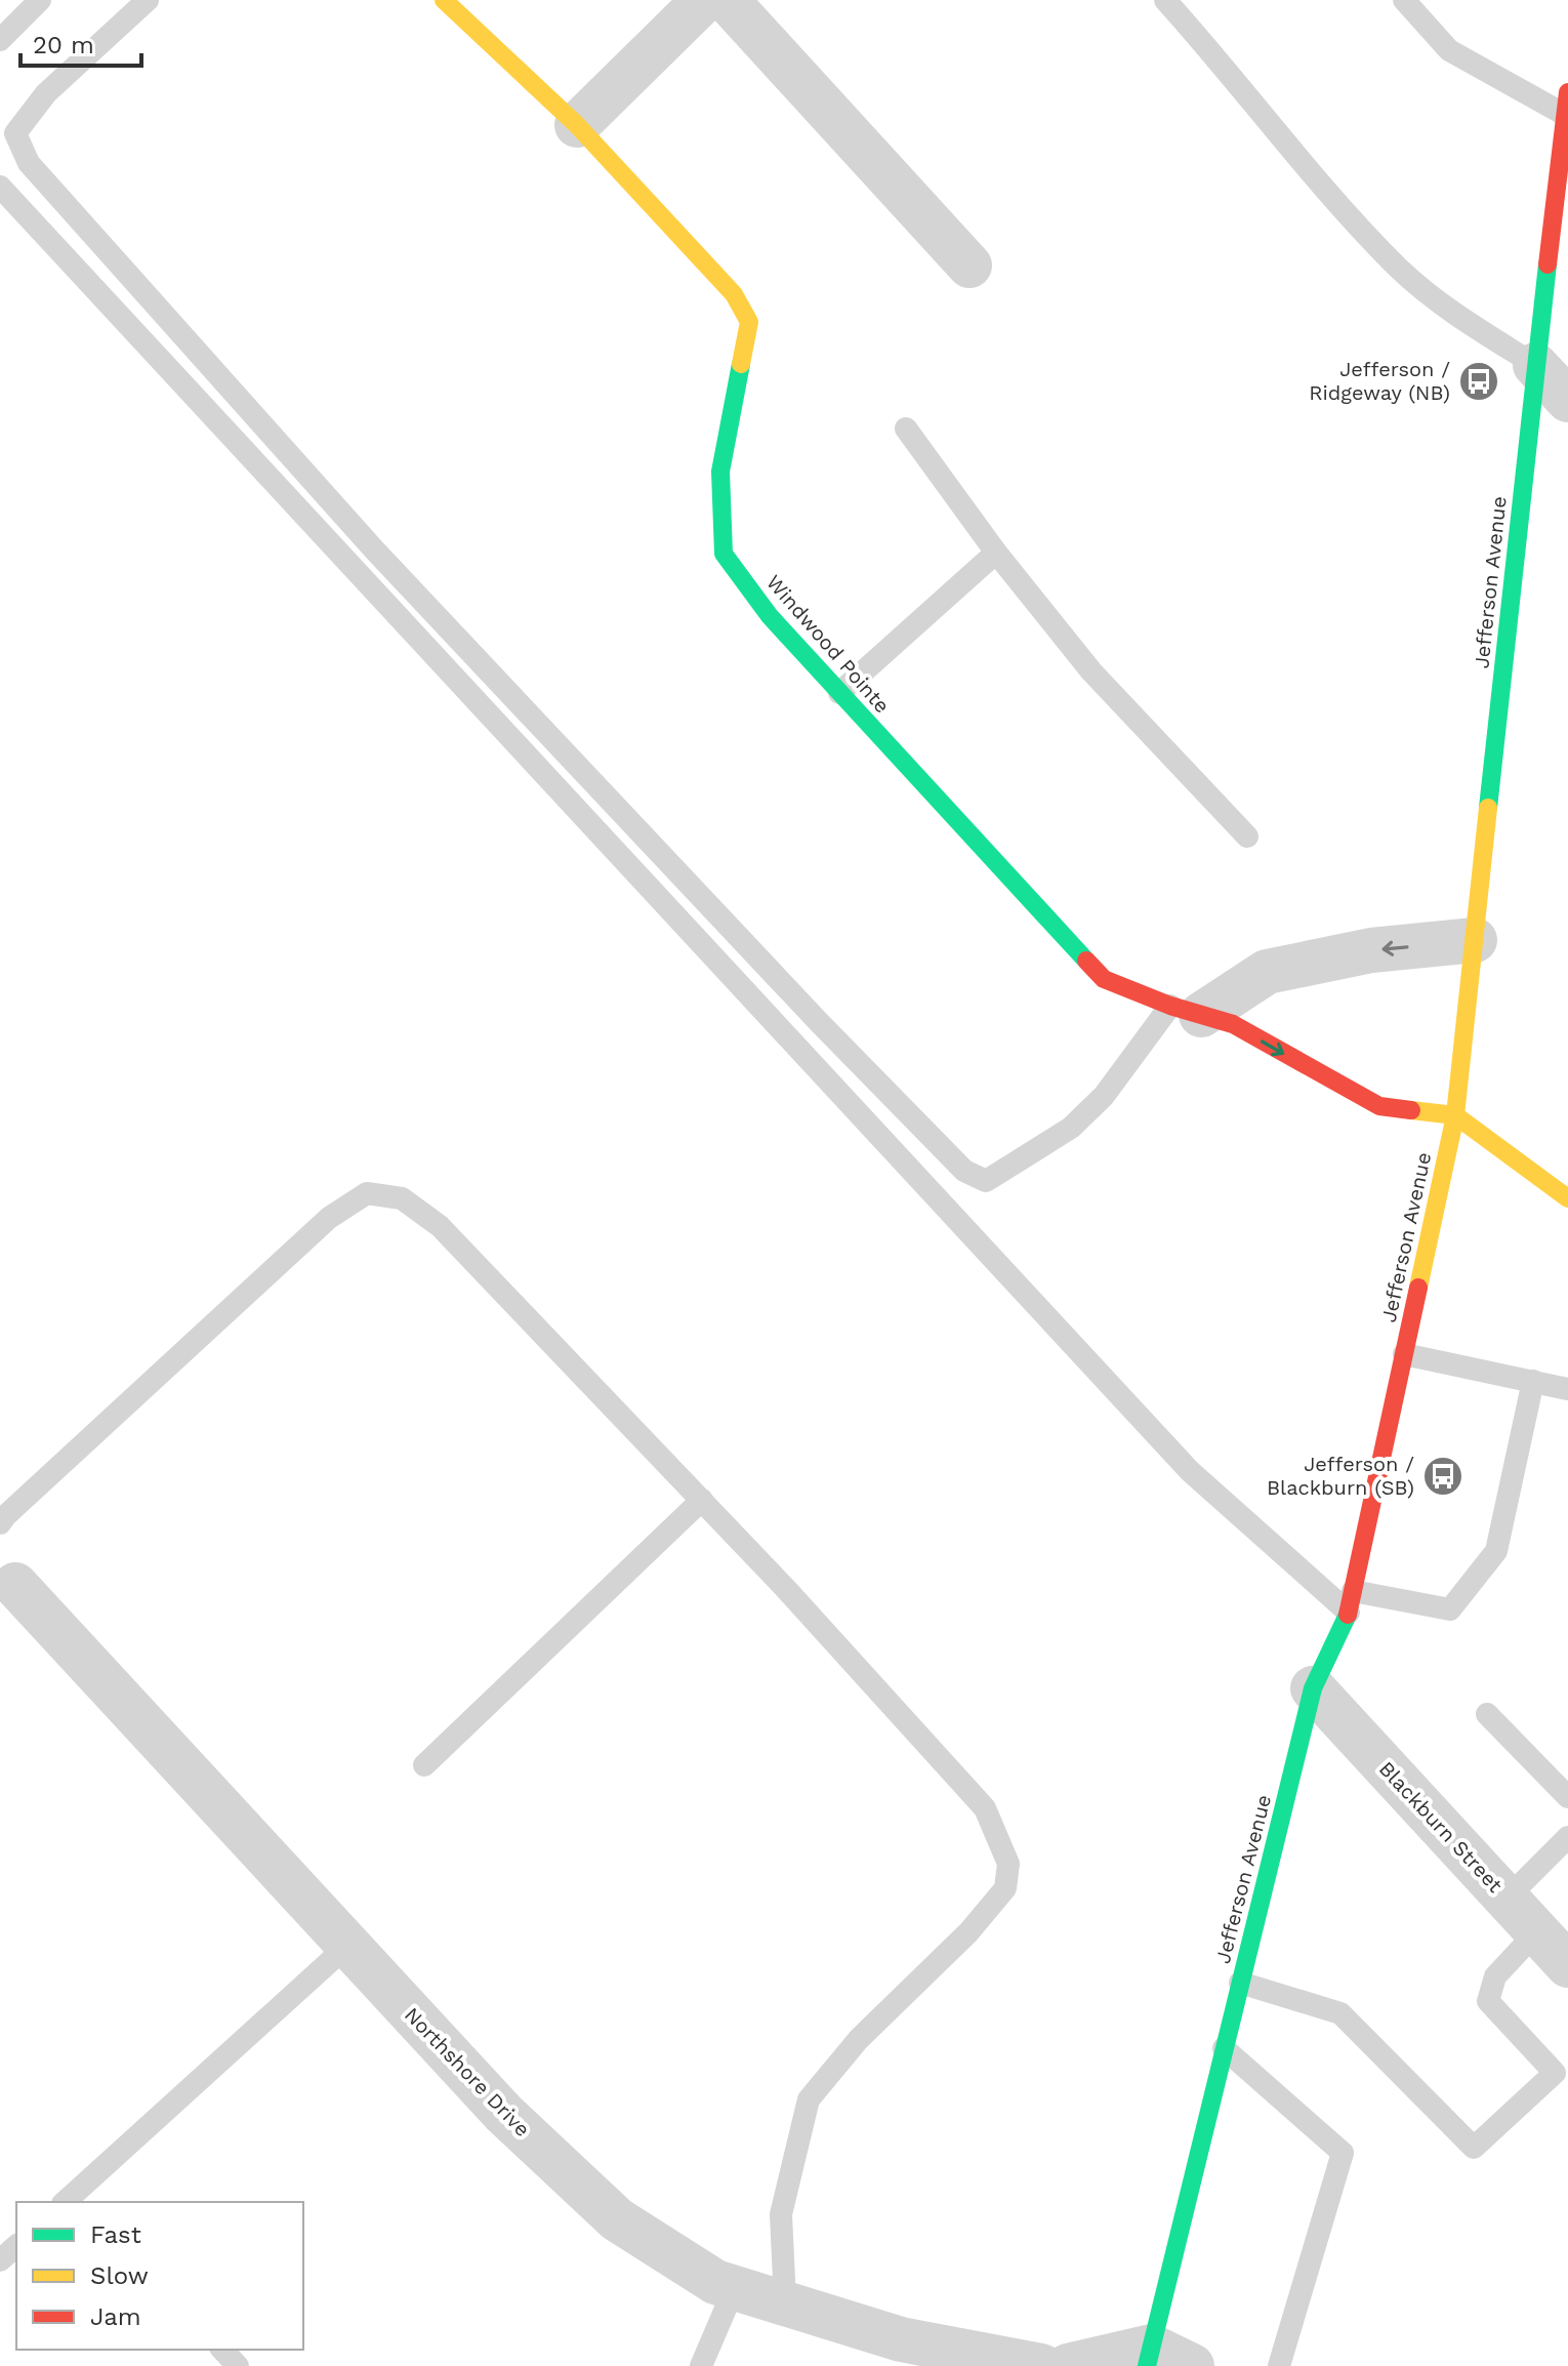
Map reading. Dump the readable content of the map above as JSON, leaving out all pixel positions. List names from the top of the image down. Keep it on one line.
{"streets":{"main road":["Jefferson Avenue","Windwood Pointe"],"street":["Blackburn Street","Northshore Drive"]},"crossings":[["Jefferson Avenue","Windwood Pointe"],["Jefferson Avenue","Blackburn Street"]],"places":{"bus stop":["Jefferson / Ridgeway (NB)","Jefferson / Blackburn (SB)"]},"legend":["Fast","Slow","Jam"],"scale_bar":"20 m"}
